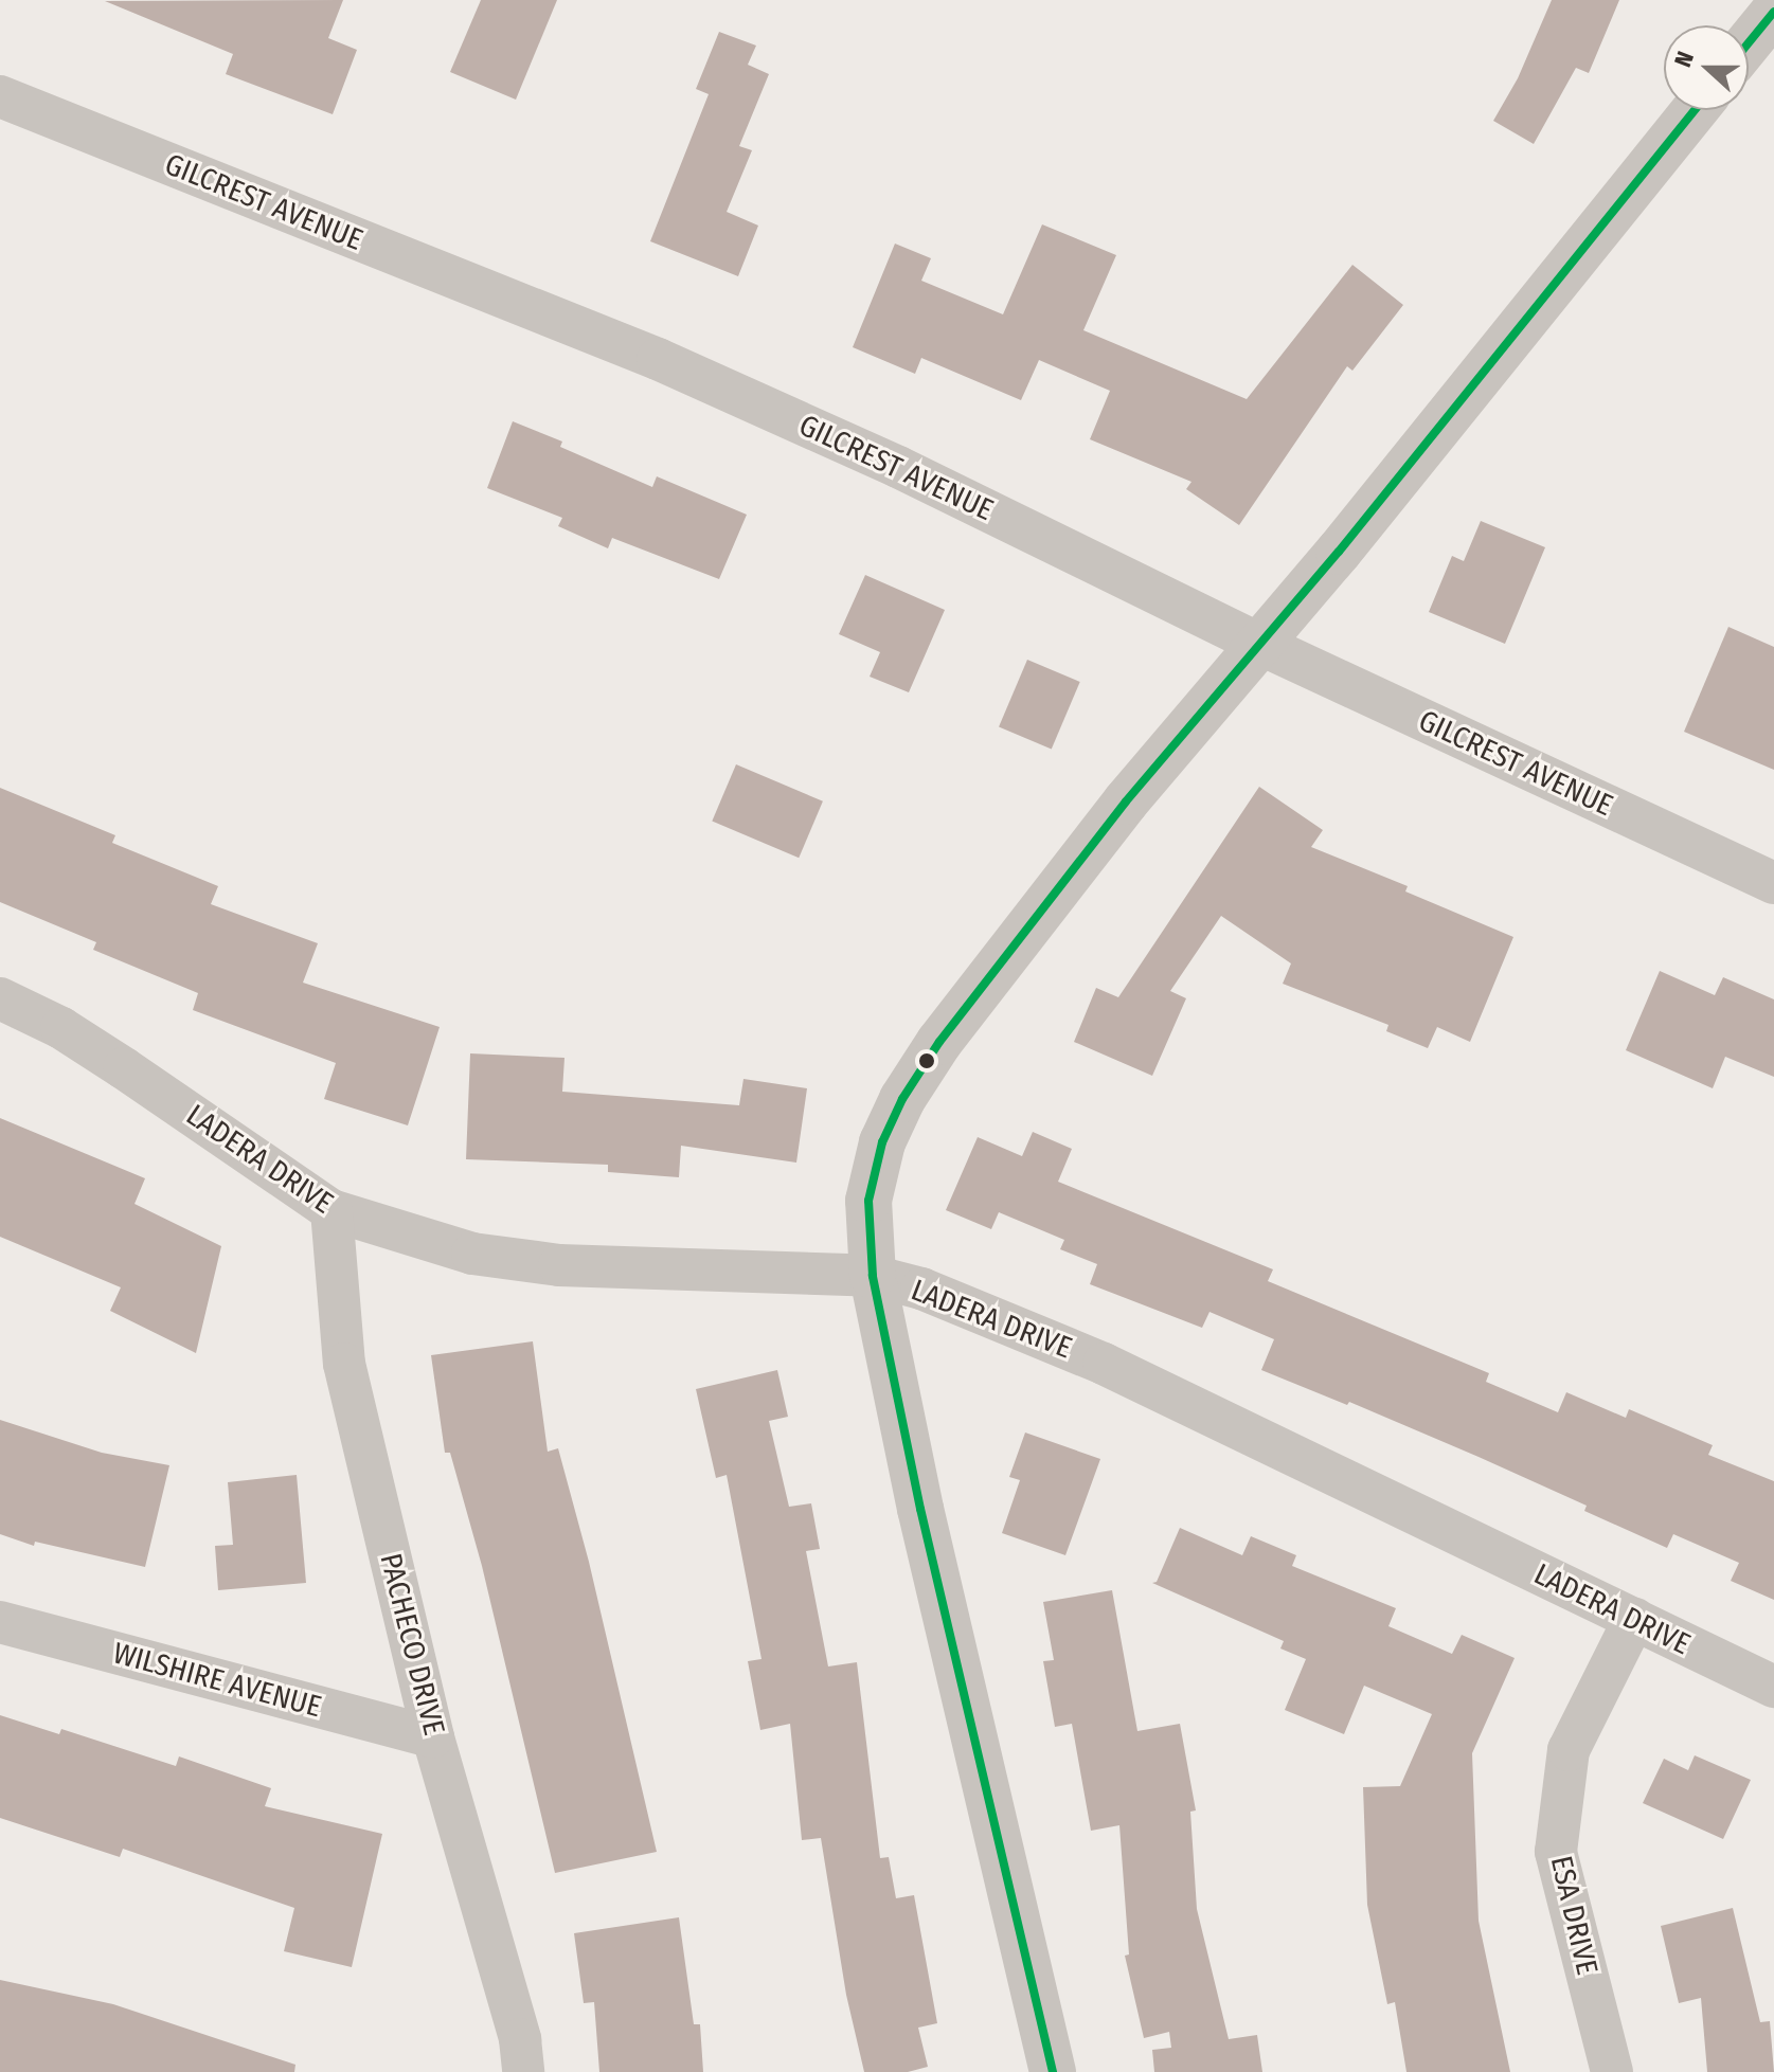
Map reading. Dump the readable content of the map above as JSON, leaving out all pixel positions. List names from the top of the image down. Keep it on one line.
{"streets":{"street":["GILCREST AVENUE","LADERA DRIVE","PACHECO DRIVE","WILSHIRE AVENUE","ESA DRIVE"]},"crossings":[["LADERA DRIVE","PACHECO DRIVE"],["LADERA DRIVE","ESA DRIVE"],["PACHECO DRIVE","WILSHIRE AVENUE"]],"north":"left"}
